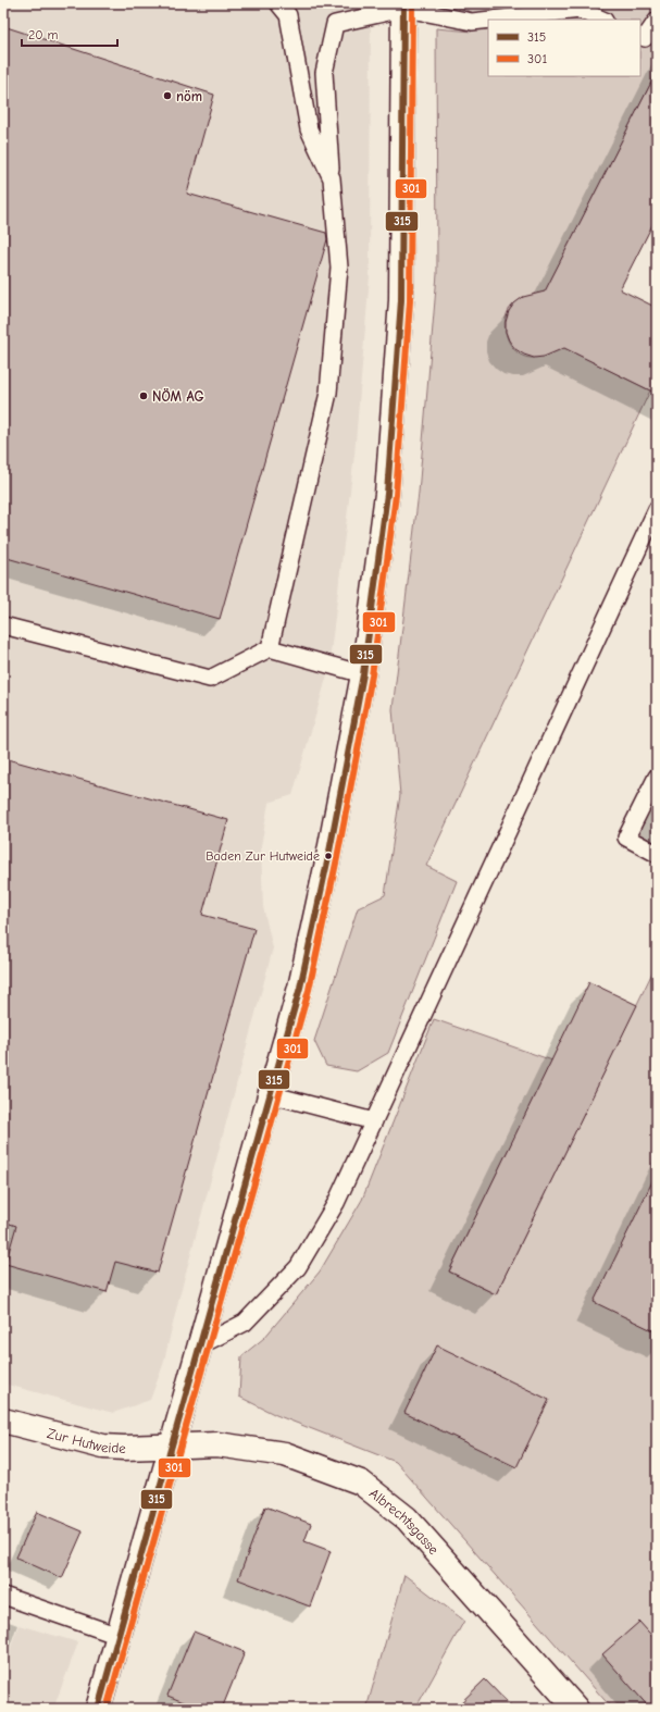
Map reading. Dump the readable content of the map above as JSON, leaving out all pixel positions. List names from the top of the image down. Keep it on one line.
{"streets":{"main road":["Zur Hutweide","Albrechtsgasse"]},"crossings":[["Zur Hutweide","Albrechtsgasse"]],"places":["nöm","NÖM AG","Baden Zur Hutweide"],"lines":["transit line 315","transit line 301"],"legend":["315","301"],"scale_bar":"20 m"}
